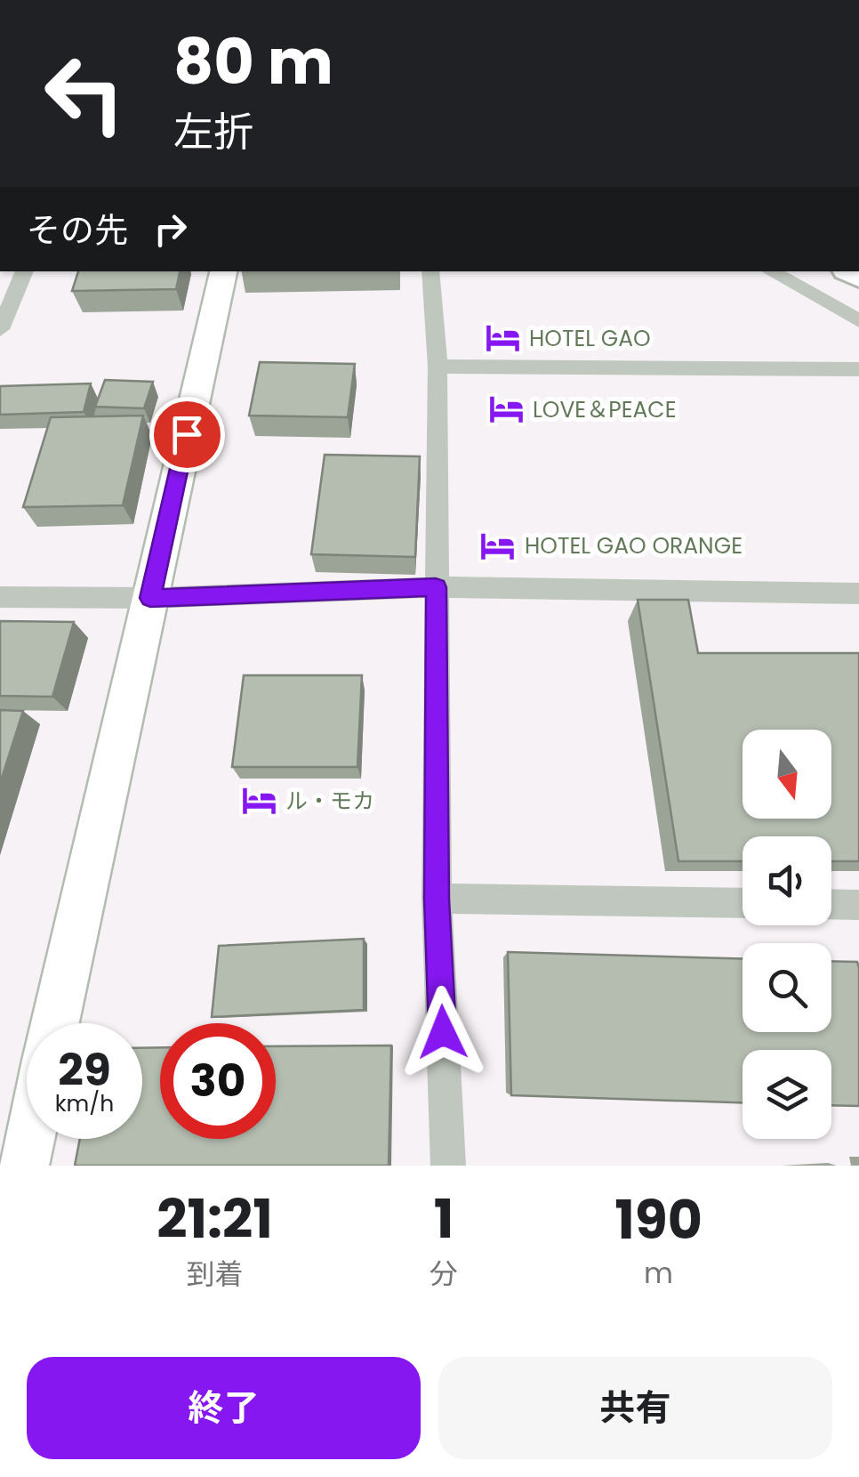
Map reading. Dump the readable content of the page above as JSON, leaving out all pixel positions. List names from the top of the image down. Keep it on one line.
{"places":{"hotel":["HOTEL GAO","LOVE＆PEACE","HOTEL GAO ORANGE","ル・モカ"]},"north":"bottom","page":{"turn":["80 m","左折"],"then":"その先","speed":"29 km/h","limit":"30","eta":["21:21","到着","1","分","190","m"],"buttons":["終了","共有"]}}
